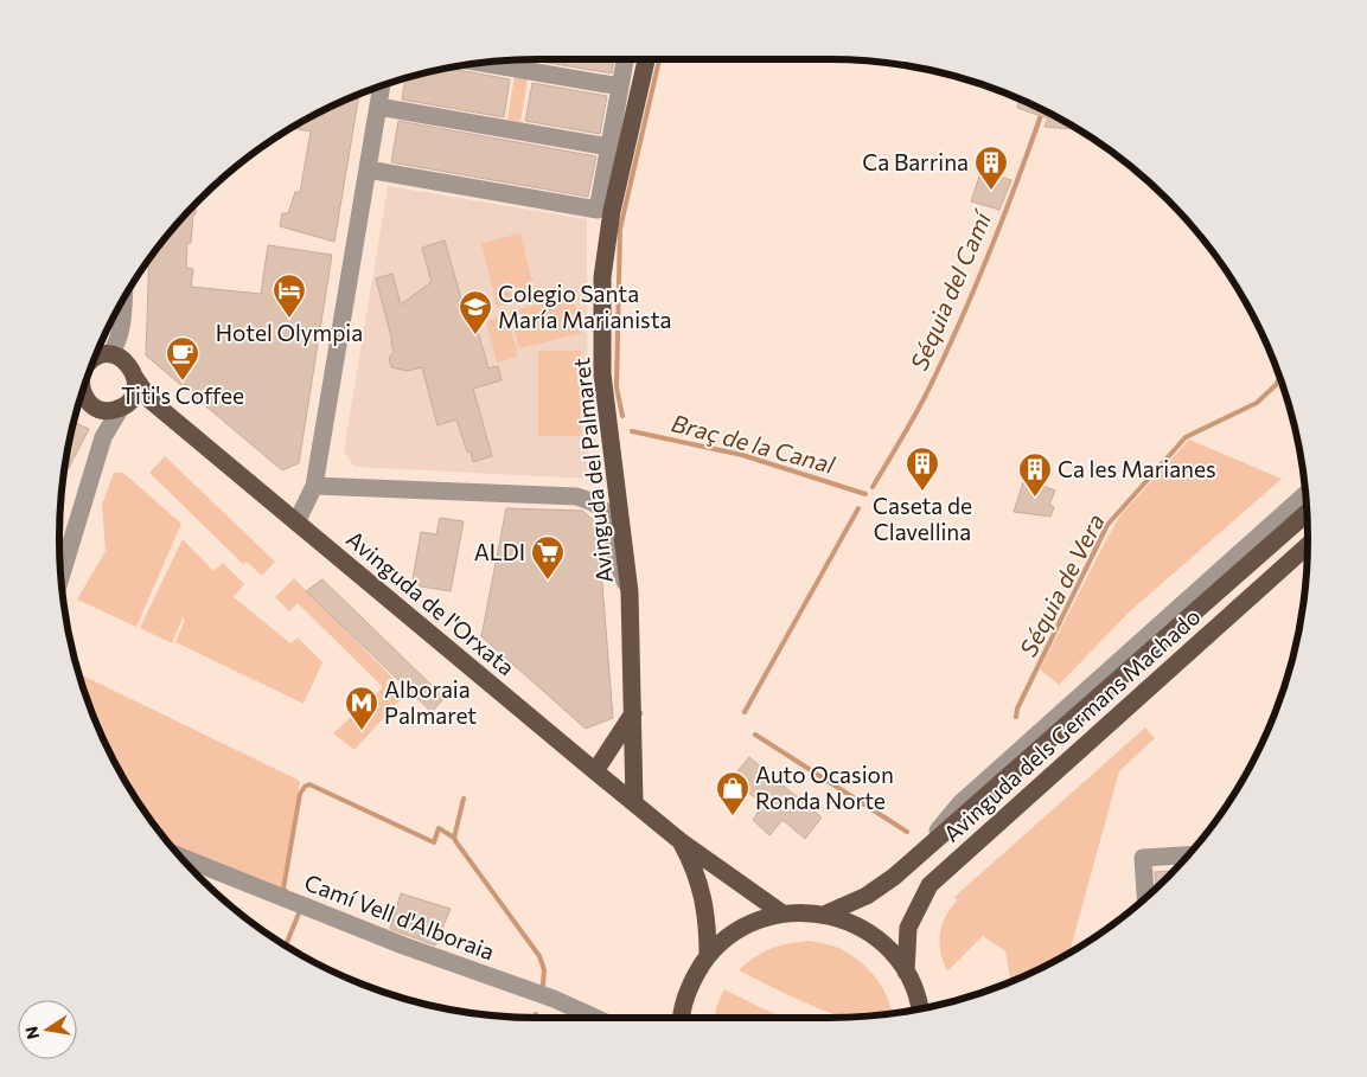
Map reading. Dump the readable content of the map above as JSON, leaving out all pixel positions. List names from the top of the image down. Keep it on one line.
{"streets":{"main road":["Avinguda del Palmaret","Avinguda de l'Orxata","Avinguda dels Germans Machado"],"street":["Camí Vell d'Alboraia"]},"crossings":[["Avinguda del Palmaret","Avinguda de l'Orxata"]],"water":["Séquia del Camí","Braç de la Canal","Séquia de Vera"],"places":{"building":["Ca Barrina","Caseta de Clavellina","Ca les Marianes"],"hotel":["Hotel Olympia"],"school or university":["Colegio Santa María Marianista"],"cafe":["Titi's Coffee"],"supermarket":["ALDI"],"metro station":["Alboraia Palmaret"],"shop":["Auto Ocasion Ronda Norte"]},"north":"left"}
